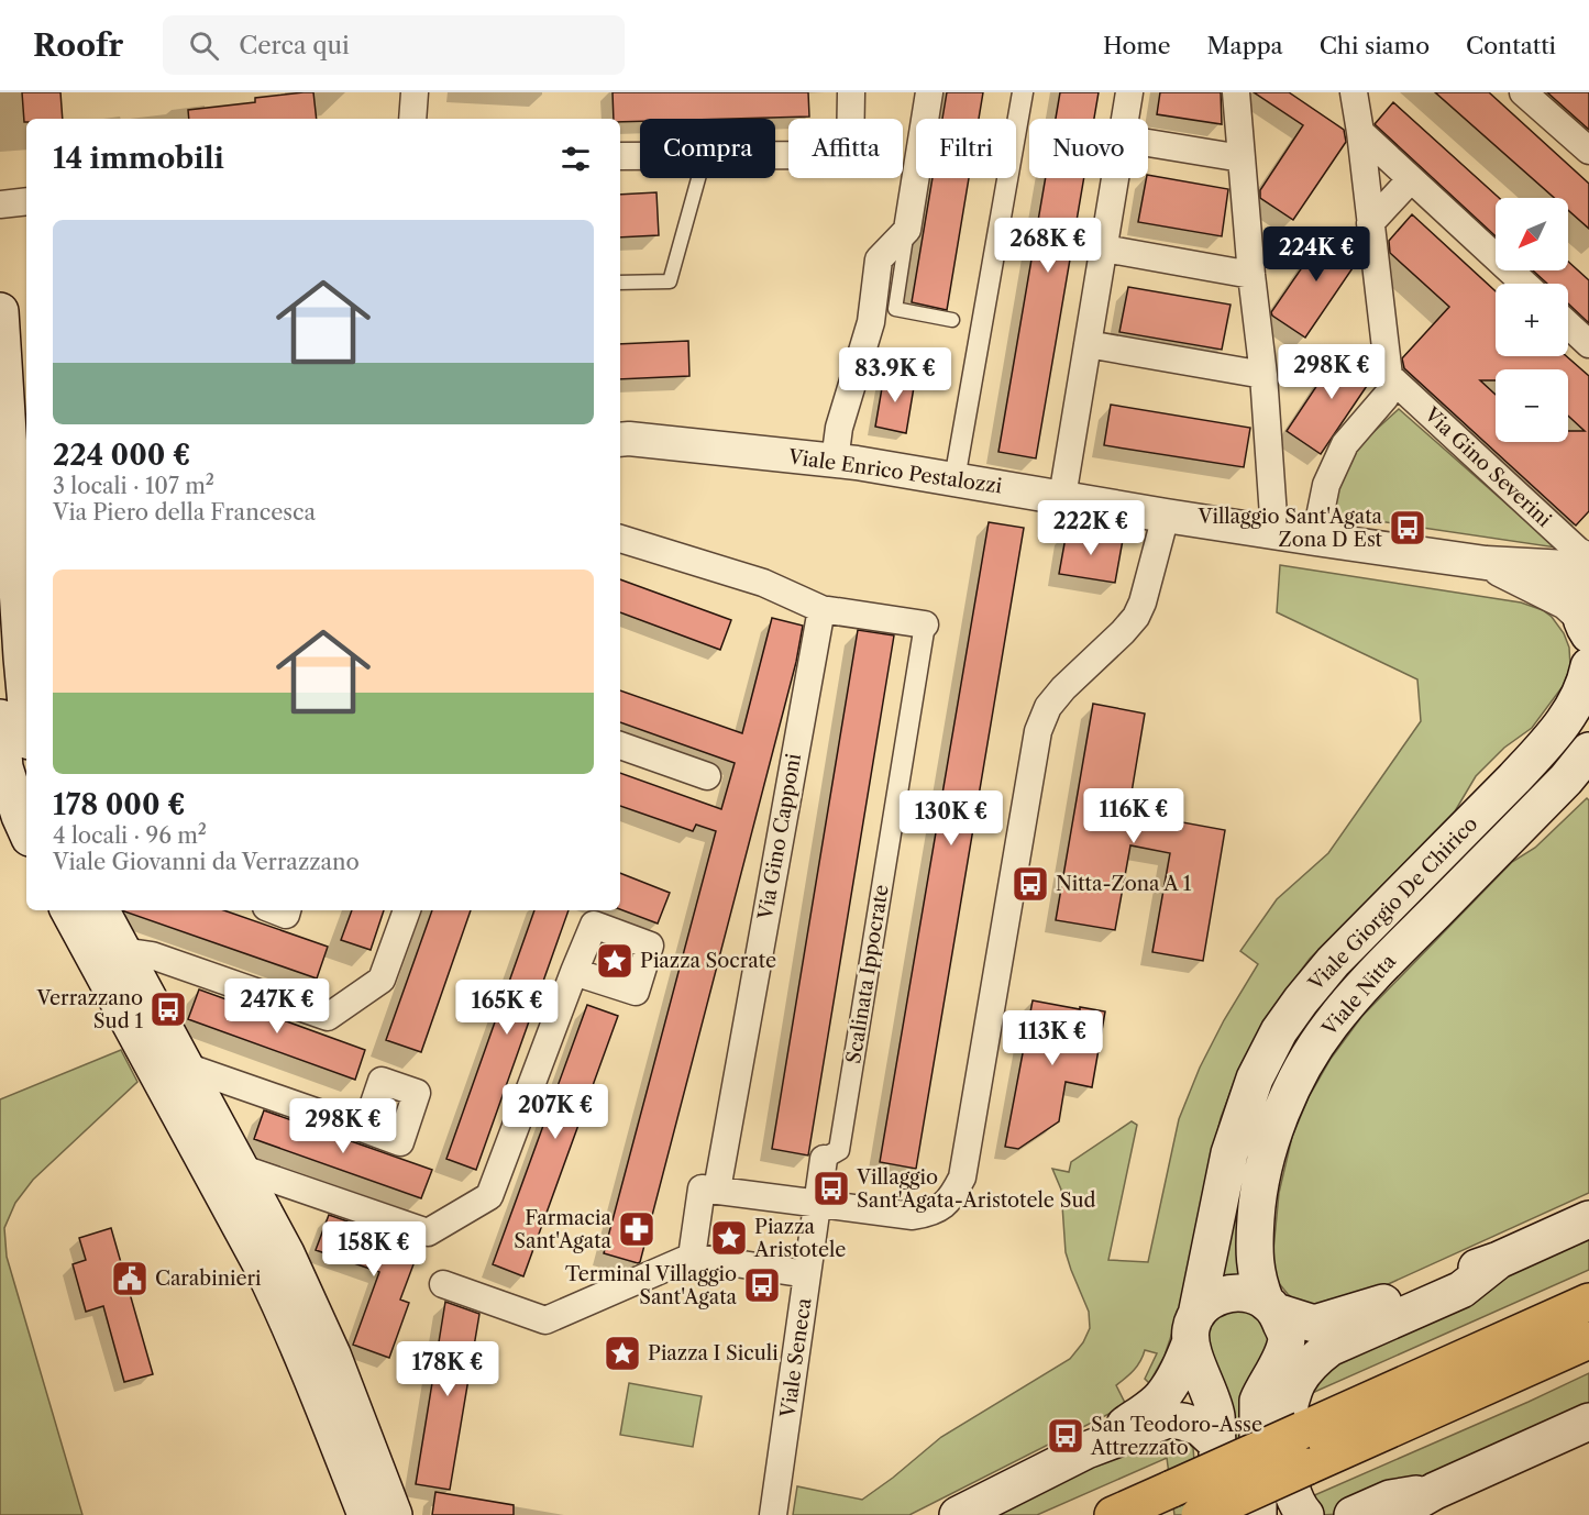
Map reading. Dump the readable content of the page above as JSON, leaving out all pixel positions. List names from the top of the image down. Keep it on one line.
{"streets":{"main road":["Viale Giorgio De Chirico","Viale Nitta"],"street":["Via Gino Severini","Viale Enrico Pestalozzi","Via Gino Capponi","Scalinata Ippocrate","Viale Seneca"]},"crossings":[["Scalinata Ippocrate","Viale Seneca"]],"places":{"bus stop":["Villaggio Sant'Agata Zona D Est","Nitta-Zona A 1","Verrazzano Sud 1","Villaggio Sant'Agata-Aristotele Sud","Terminal Villaggio Sant'Agata","San Teodoro-Asse Attrezzato"],"place":["Piazza Socrate","Piazza Aristotele","Piazza I Siculi"],"pharmacy":["Farmacia Sant'Agata"],"public building":["Carabinieri"]},"north":"bottom left","page":{"header":"Roofr","search":"Cerca qui","nav":["Home","Mappa","Chi siamo","Contatti"],"chip":["Compra","Affitta","Filtri","Nuovo"],"heading":"14 immobili","map_buttons":["+","−"],"list":[{"name":"224 000 €","note":"3 locali · 107 m² · Via Piero della Francesca"},{"name":"178 000 €","note":"4 locali · 96 m² · Viale Giovanni da Verrazzano"}],"price":["268K €","224K €","298K €","83.9K €","222K €","116K €","130K €","247K €","165K €","113K €","207K €","298K €","158K €","178K €"]}}
